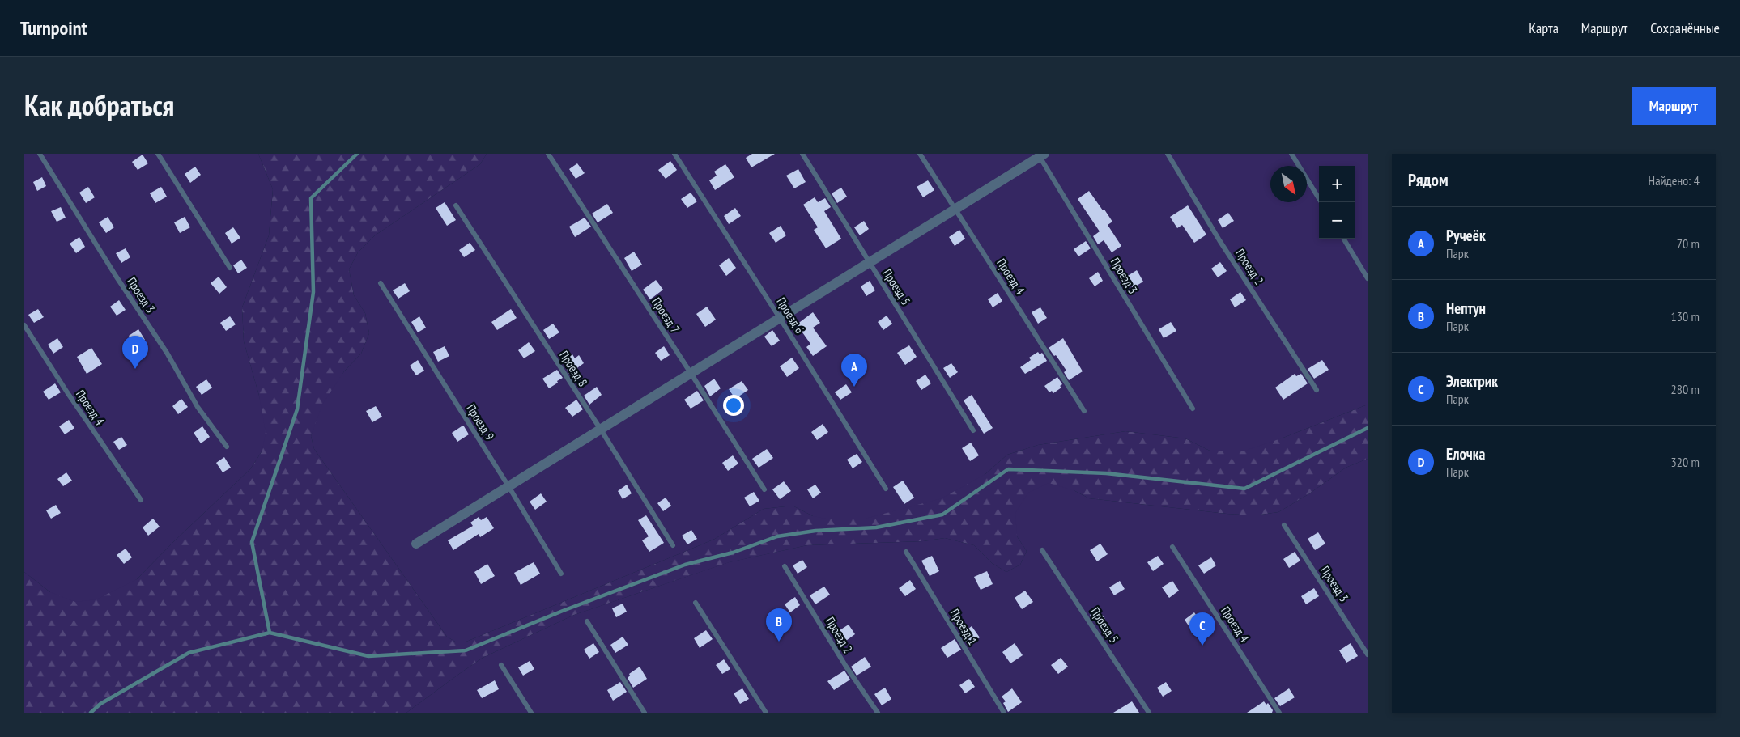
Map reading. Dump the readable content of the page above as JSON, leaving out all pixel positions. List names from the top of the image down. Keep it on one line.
{"streets":{"lane":["Проезд 2","Проезд 3","Проезд 4","Проезд 5","Проезд 7","Проезд 6","Проезд 8","Проезд 9","Проезд 1"]},"north":"bottom right","page":{"header":"Turnpoint","nav":["Карта","Маршрут","Сохранённые"],"title":"Как добраться","buttons":"Маршрут","heading":["Рядом","Найдено: 4"],"map_buttons":["+","−"],"list":[{"mark":"A","name":"Ручеёк","note":"Парк","value":"70 m"},{"mark":"B","name":"Нептун","note":"Парк","value":"130 m"},{"mark":"C","name":"Электрик","note":"Парк","value":"280 m"},{"mark":"D","name":"Елочка","note":"Парк","value":"320 m"}],"pins":["D","A","B","C"]}}
